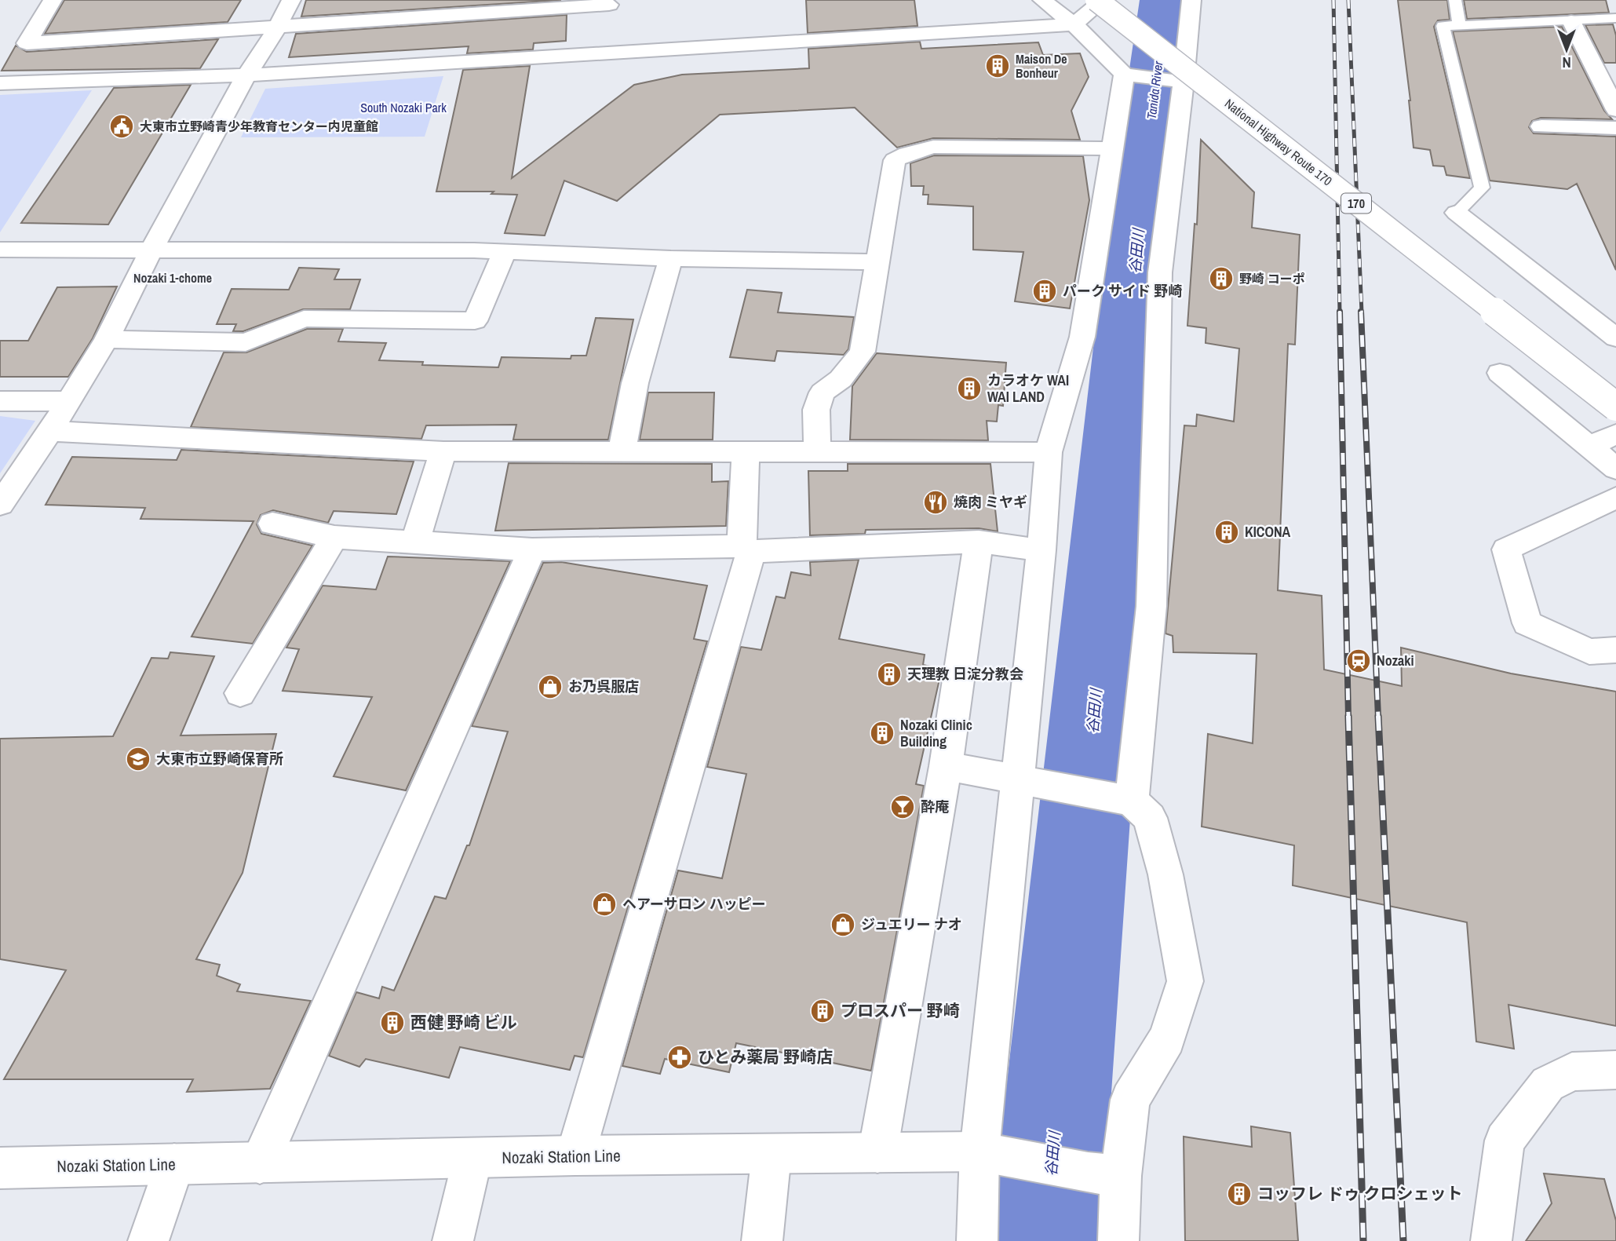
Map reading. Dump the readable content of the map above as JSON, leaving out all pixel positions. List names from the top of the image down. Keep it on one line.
{"streets":{"main road":["National Highway Route 170","170","Nozaki Station Line"]},"districts":["Nozaki 1-chome"],"water":["Tanida River","谷田川"],"parks":["South Nozaki Park"],"places":{"building":["Maison De Bonheur","野崎 コーポ","パーク サイド 野崎","カラオケ WAI WAI LAND","KICONA","天理教 日淀分教会","Nozaki Clinic Building","プロスパー 野崎","西健 野崎 ビル","コッフレ ドゥ クロシェット"],"public building":["大東市立野崎青少年教育センター内児童館"],"restaurant":["焼肉 ミヤギ"],"station":["Nozaki"],"shop":["お乃呉服店","ヘアーサロン ハッピー","ジュエリー ナオ"],"school or university":["大東市立野崎保育所"],"bar":["酔庵"],"pharmacy":["ひとみ薬局 野崎店"]},"north":"bottom"}
